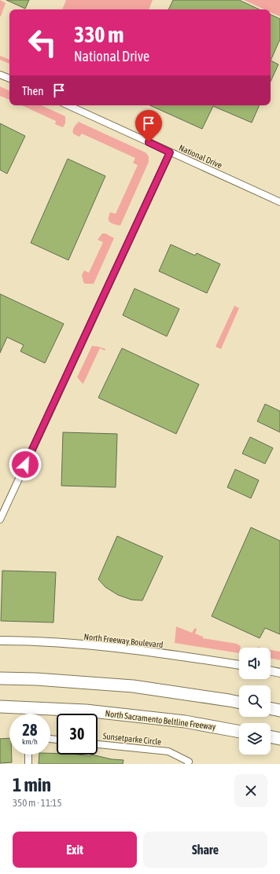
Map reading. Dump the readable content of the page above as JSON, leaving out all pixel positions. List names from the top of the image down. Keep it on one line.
{"streets":{"highway":["North Sacramento Beltline Freeway"],"street":["National Drive","North Freeway Boulevard","Sunsetparke Circle"]},"page":{"turn":["330 m","National Drive"],"then":"Then","speed":"28 km/h","limit":"30","heading":["1 min","350 m · 11:15"],"buttons":["Exit","Share"]}}
